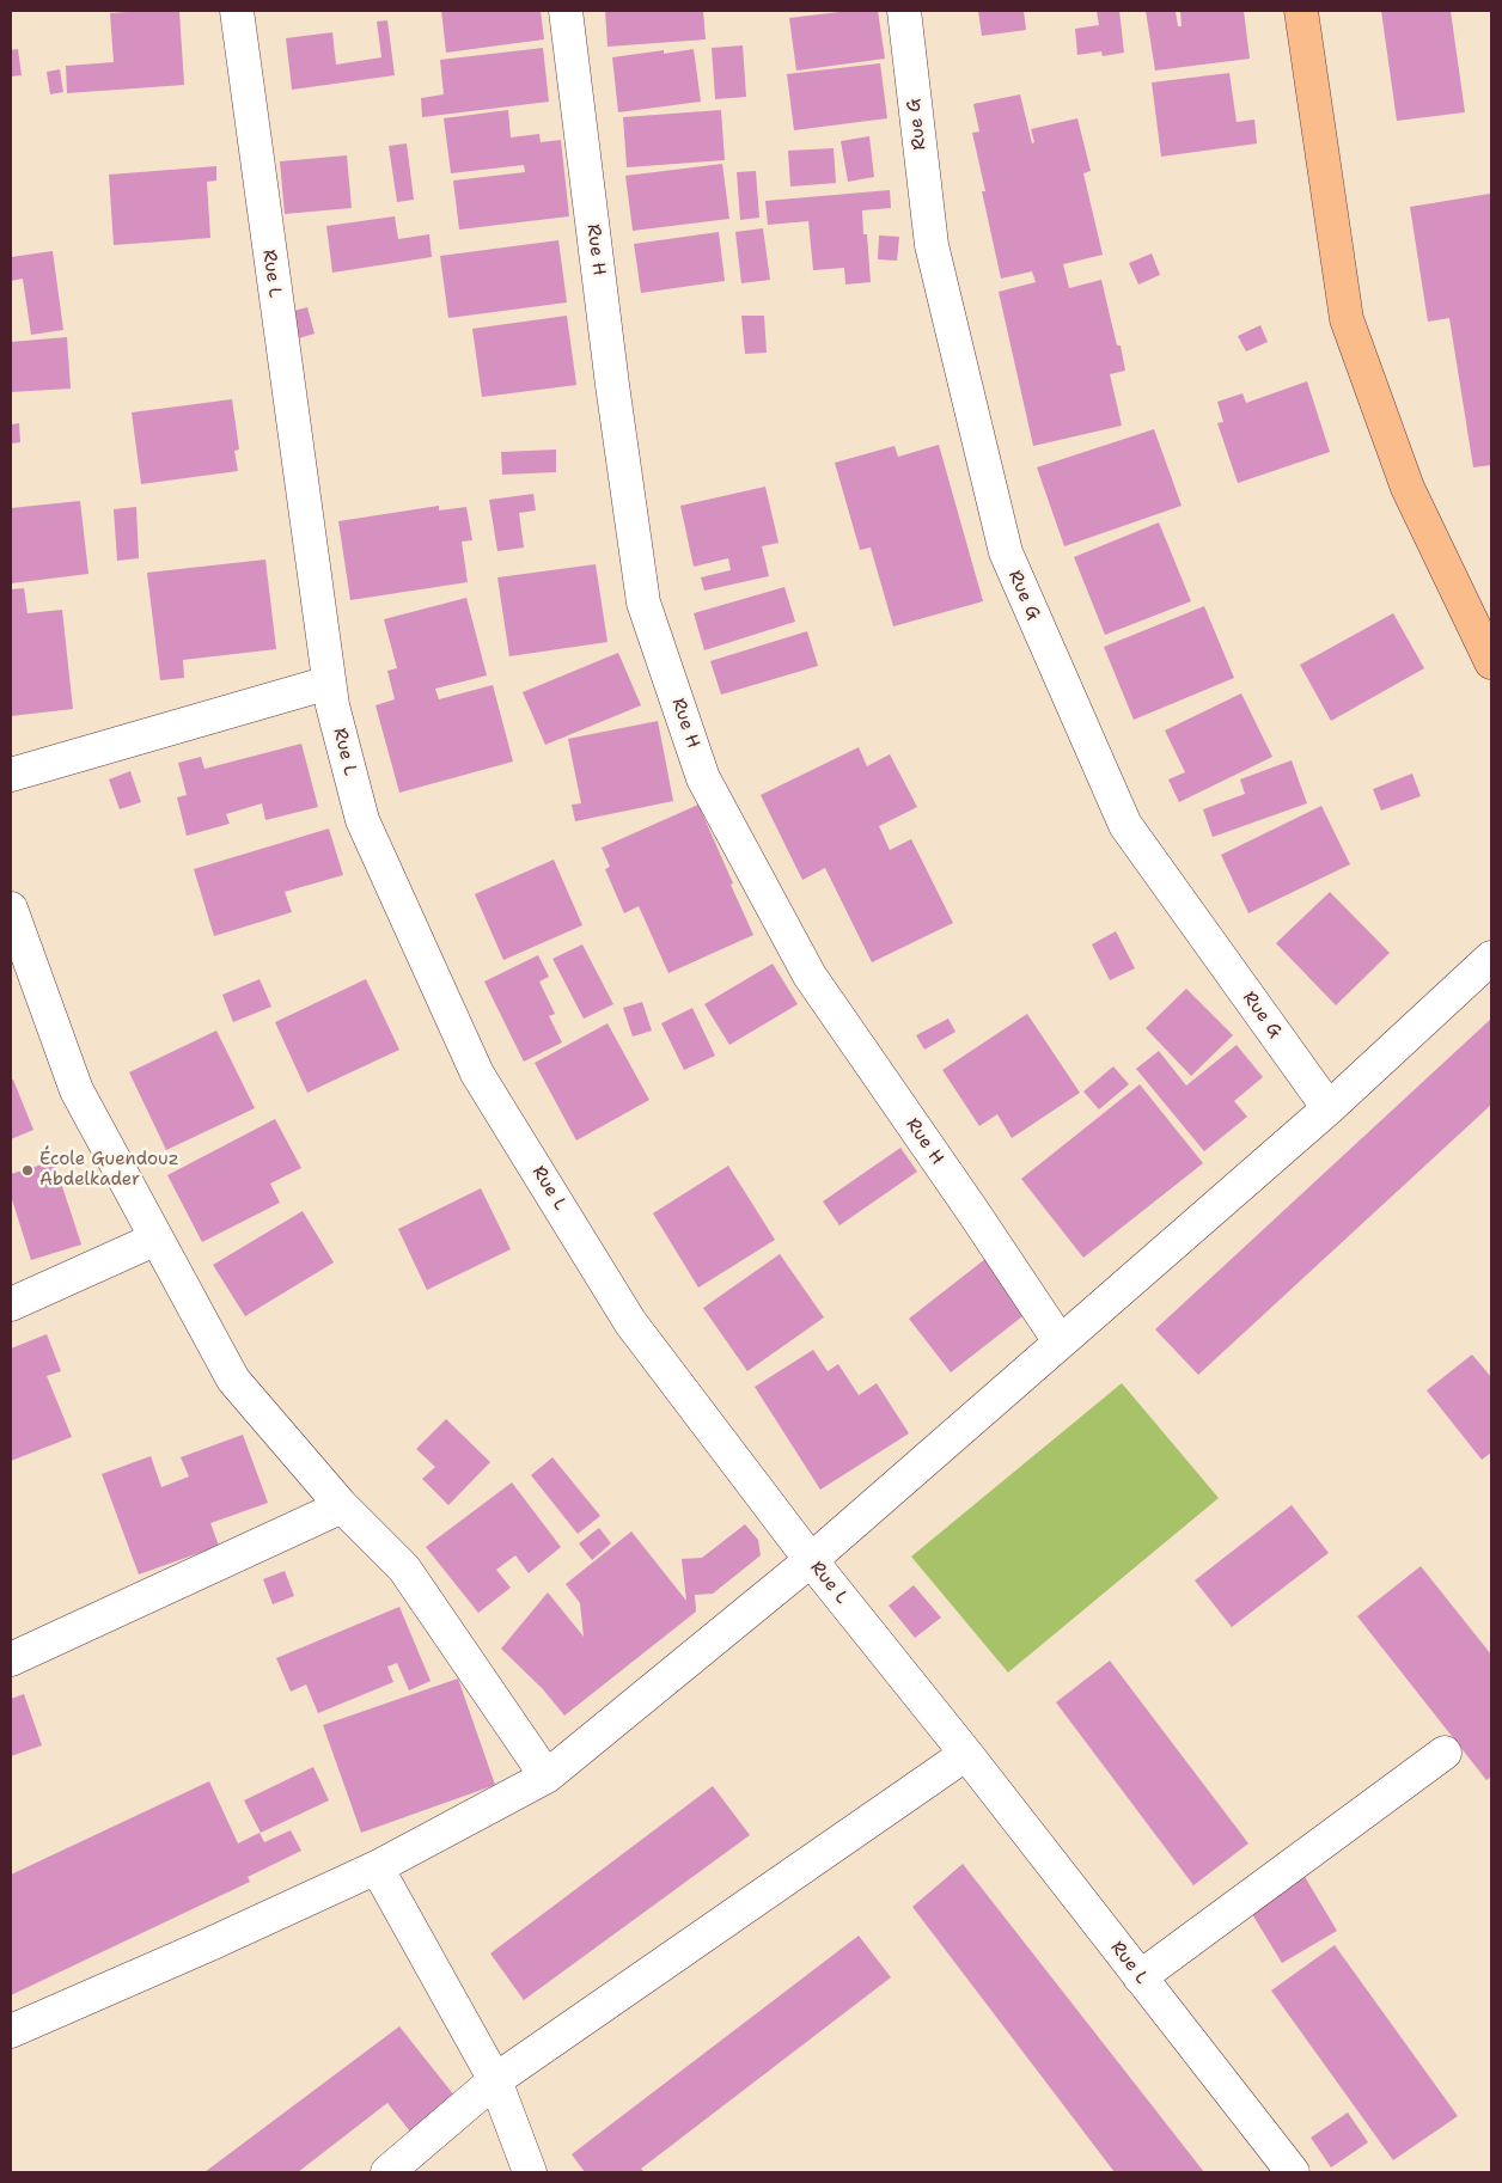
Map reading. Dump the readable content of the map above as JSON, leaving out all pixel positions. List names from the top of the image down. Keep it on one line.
{"streets":{"street":["Rue G","Rue H","Rue L"]},"places":["École Guendouz Abdelkader"]}
